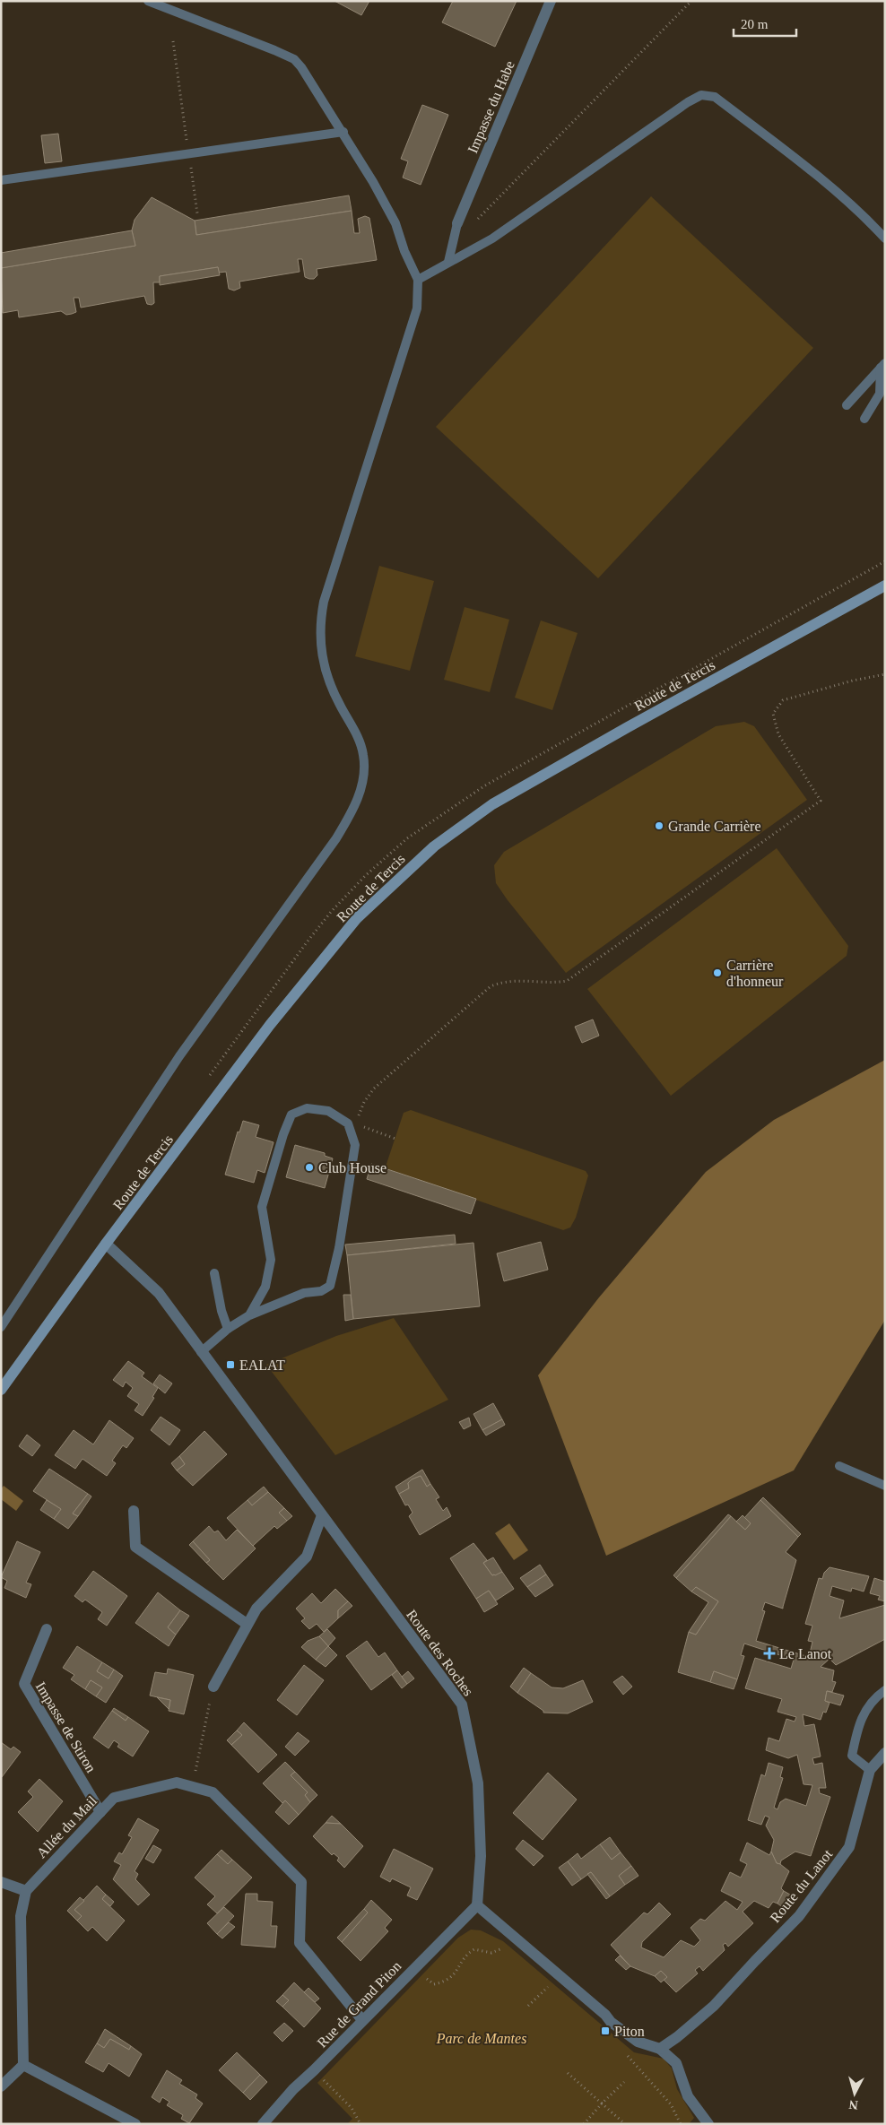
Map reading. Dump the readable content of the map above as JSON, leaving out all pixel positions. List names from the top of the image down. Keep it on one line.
{"streets":{"main road":["Route de Tercis"],"street":["Impasse du Habe","Route des Roches","Impasse de Stiron","Allée du Mail","Route du Lanot","Rue de Grand Piton"]},"crossings":[["Route de Tercis","Route des Roches"],["Route des Roches","Rue de Grand Piton"],["Impasse de Stiron","Allée du Mail"],["Allée du Mail","Rue de Grand Piton"]],"parks":["Parc de Mantes"],"places":{"other":["Grande Carrière","Carrière d'honneur","Club House"],"transit":["EALAT","Piton"],"health":["Le Lanot"]},"scale_bar":"20 m","north":"bottom"}
